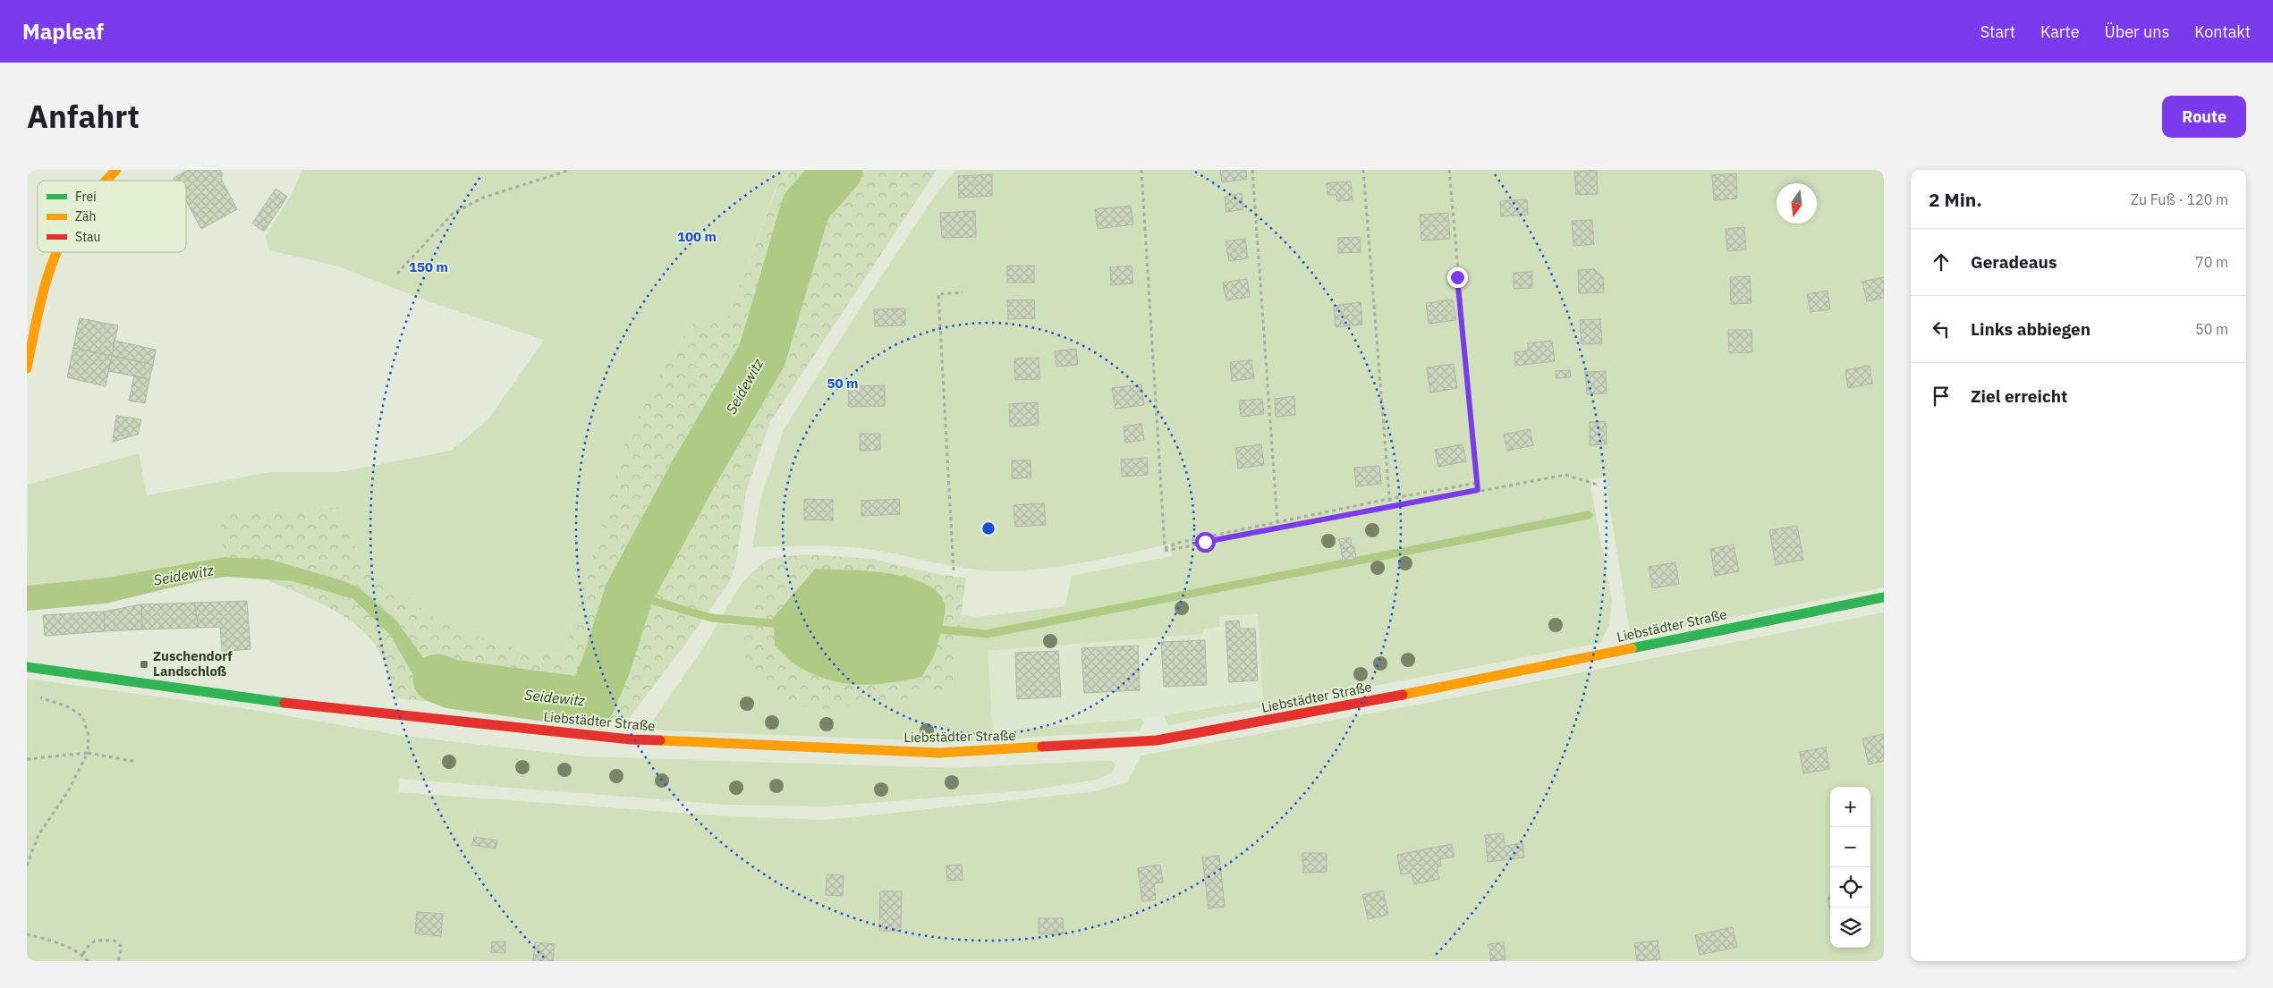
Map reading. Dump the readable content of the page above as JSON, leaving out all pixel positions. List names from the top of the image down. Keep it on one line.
{"streets":{"main road":["Liebstädter Straße"]},"water":["Seidewitz"],"places":{"transit":["Zuschendorf Landschloß"]},"legend":["Frei","Zäh","Stau"],"north":"bottom","page":{"header":"Mapleaf","nav":["Start","Karte","Über uns","Kontakt"],"title":"Anfahrt","buttons":"Route","heading":["2 Min.","Zu Fuß · 120 m"],"list":[["Geradeaus","70 m"],["Links abbiegen","50 m"],"Ziel erreicht"],"map_buttons":["+","−"]},"rings":["100 m","150 m","50 m"]}
